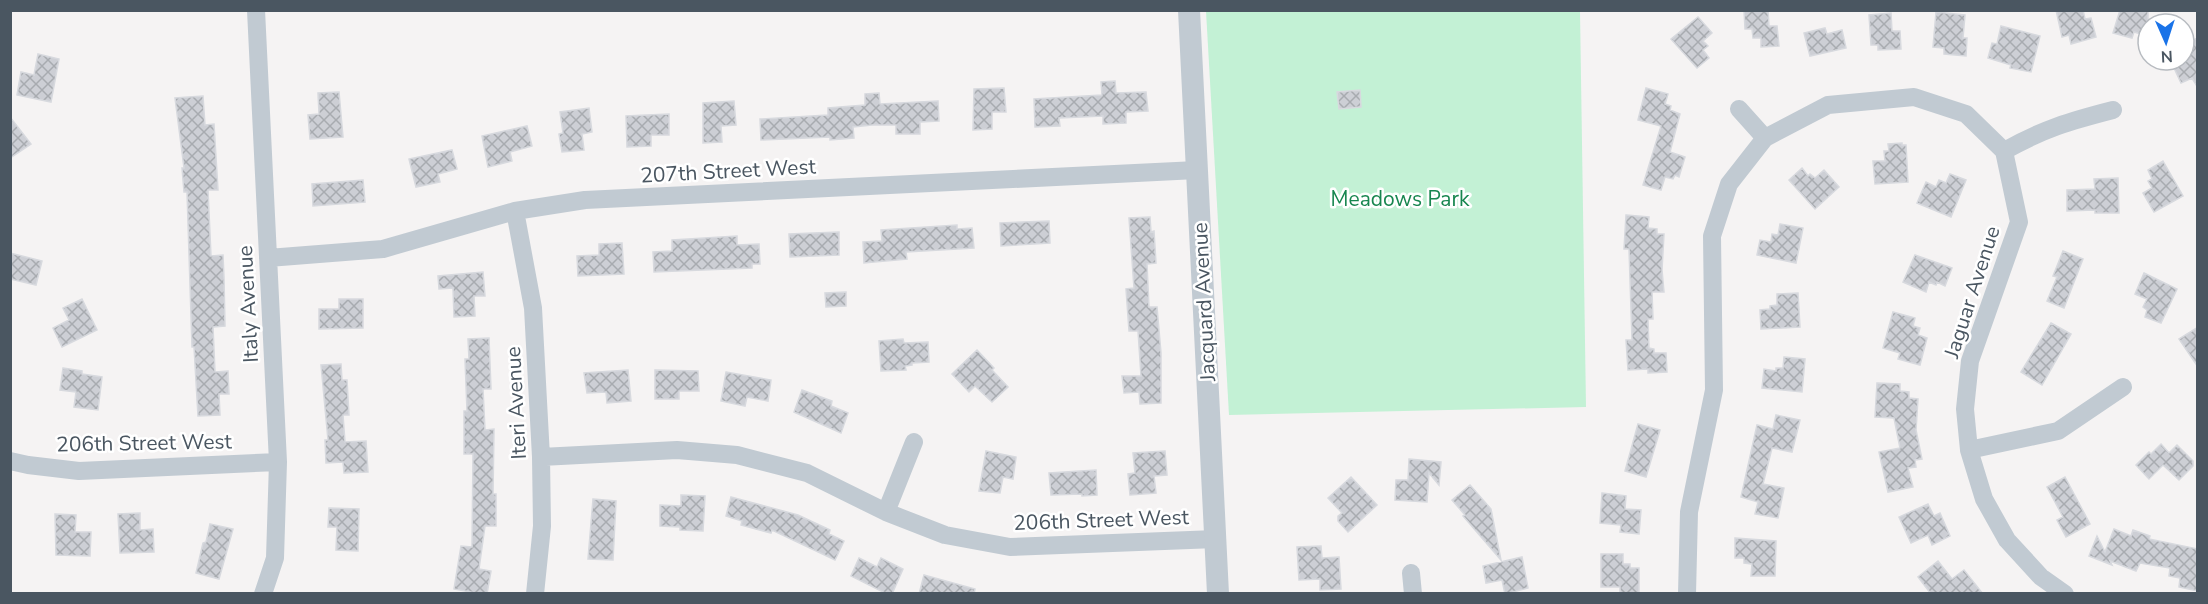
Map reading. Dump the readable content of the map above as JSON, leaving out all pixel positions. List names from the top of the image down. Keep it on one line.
{"streets":{"street":["207th Street West","Jaguar Avenue","Jacquard Avenue","Italy Avenue","Iteri Avenue","206th Street West"]},"crossings":[["207th Street West","Jacquard Avenue"],["207th Street West","Italy Avenue"],["207th Street West","Iteri Avenue"],["Jacquard Avenue","206th Street West"],["Italy Avenue","206th Street West"],["Iteri Avenue","206th Street West"]],"parks":["Meadows Park"],"north":"bottom"}
